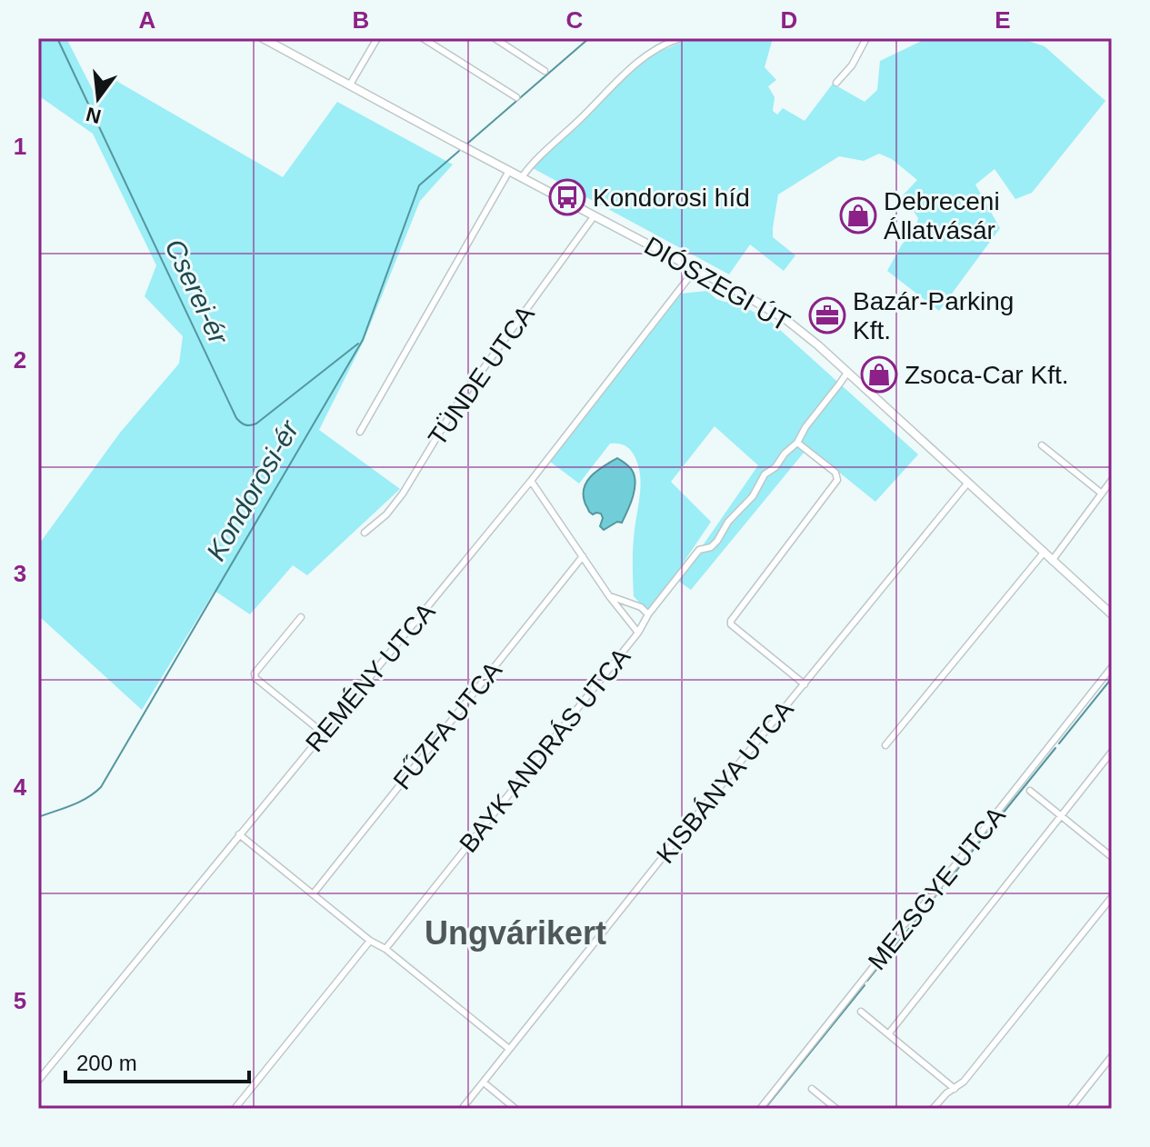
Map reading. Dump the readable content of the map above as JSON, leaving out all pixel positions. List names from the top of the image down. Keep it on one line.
{"streets":{"main road":["DIÓSZEGI ÚT"],"street":["TÜNDE UTCA","REMÉNY UTCA","FŰZFA UTCA","BAYK ANDRÁS UTCA","KISBÁNYA UTCA","MEZSGYE UTCA"]},"crossings":[["DIÓSZEGI ÚT","TÜNDE UTCA"],["DIÓSZEGI ÚT","REMÉNY UTCA"],["DIÓSZEGI ÚT","BAYK ANDRÁS UTCA"],["DIÓSZEGI ÚT","KISBÁNYA UTCA"]],"districts":["Ungvárikert"],"water":["Cserei-ér","Kondorosi-ér"],"places":{"bus stop":["Kondorosi híd"],"shop":["Debreceni Állatvásár","Zsoca-Car Kft."],"office":["Bazár-Parking Kft."]},"scale_bar":"200 m","north":"bottom","grid":{"columns":["A","B","C","D","E"],"rows":["1","2","3","4","5"]}}
